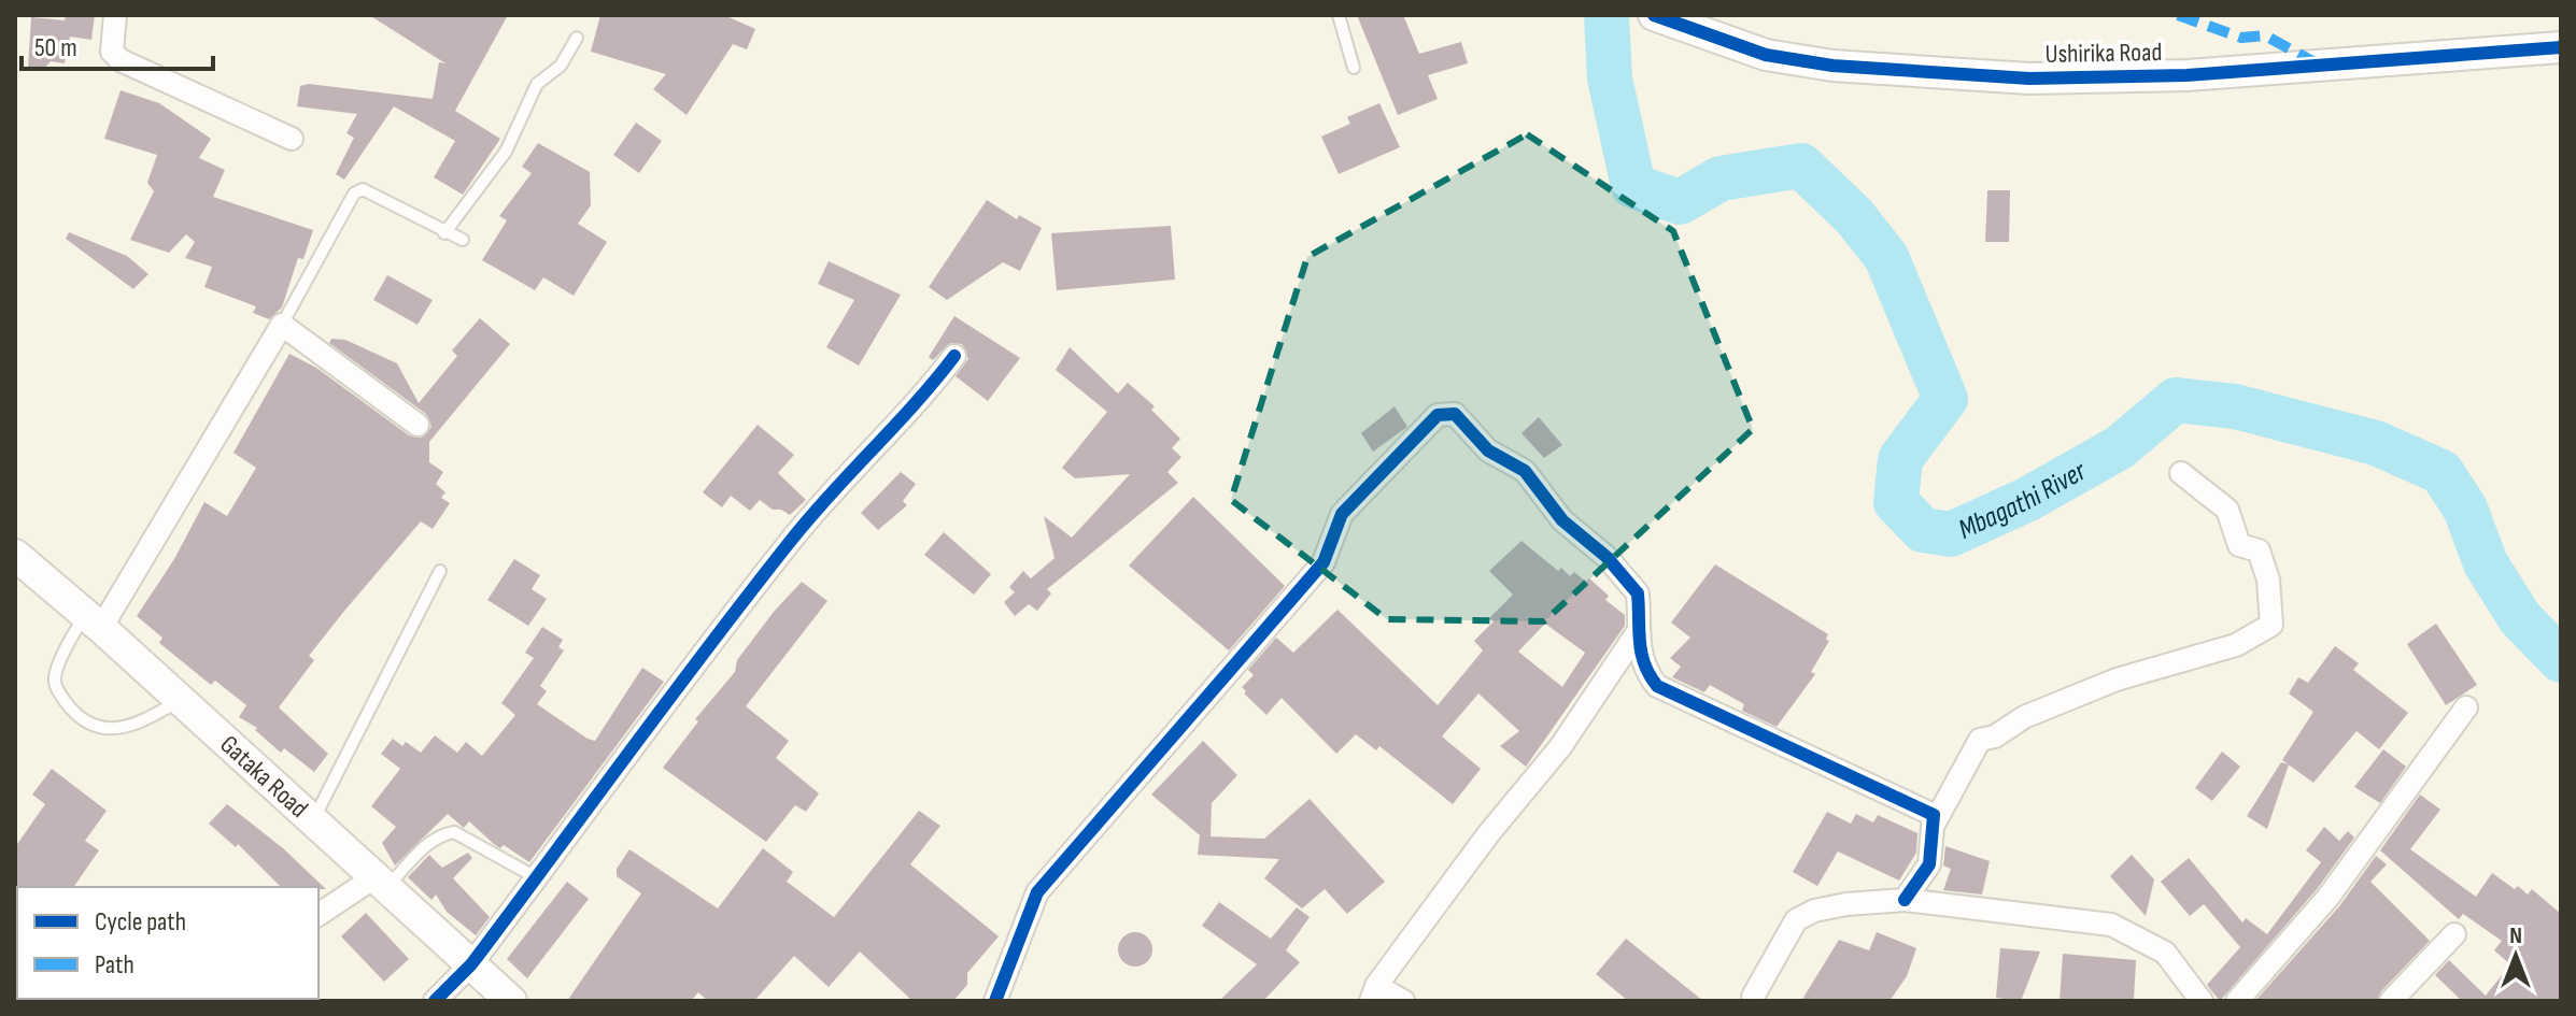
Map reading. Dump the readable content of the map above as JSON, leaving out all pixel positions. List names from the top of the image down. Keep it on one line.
{"streets":{"street":["Ushirika Road","Gataka Road"]},"water":["Mbagathi River"],"legend":["Cycle path","Path"],"scale_bar":"50 m","north":"top"}
